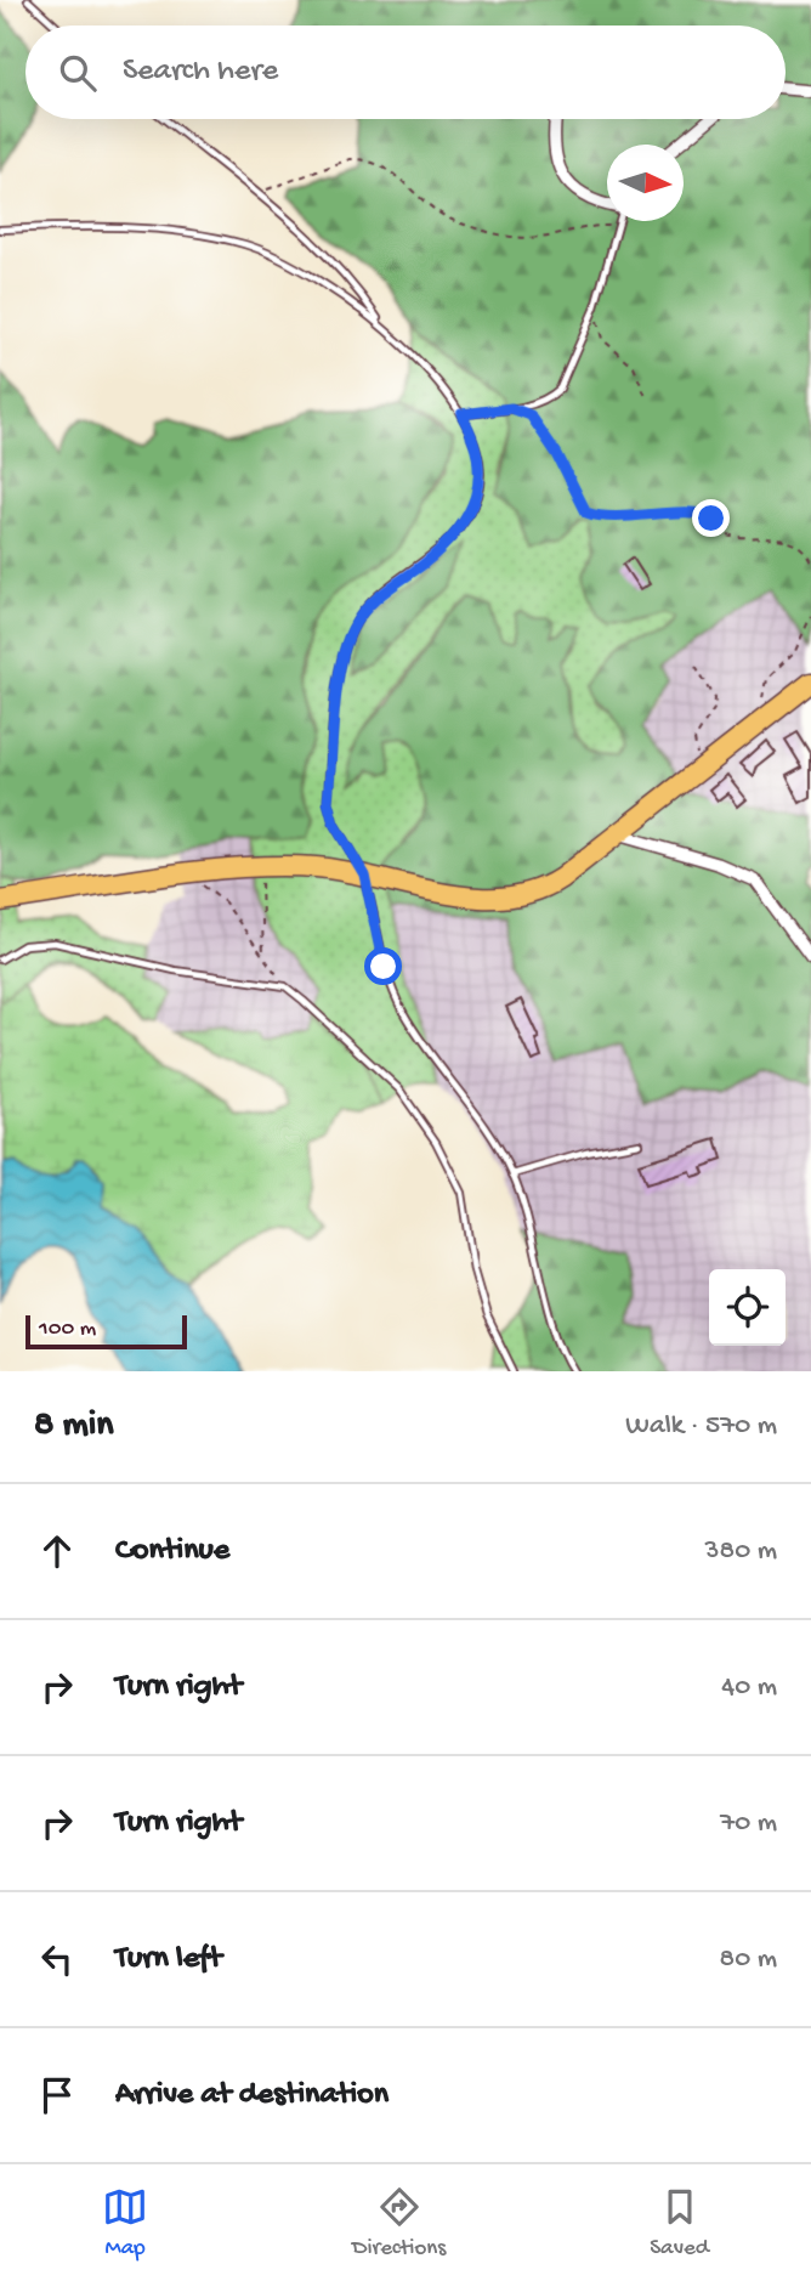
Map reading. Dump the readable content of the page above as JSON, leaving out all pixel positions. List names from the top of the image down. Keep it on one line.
{"scale_bar":"100 m","north":"right","page":{"search":"Search here","scale":"100 m","heading":["8 min","Walk · 570 m"],"list":[["Continue","380 m"],["Turn right","40 m"],["Turn right","70 m"],["Turn left","80 m"],"Arrive at destination"],"nav":["Map","Directions","Saved"]}}
